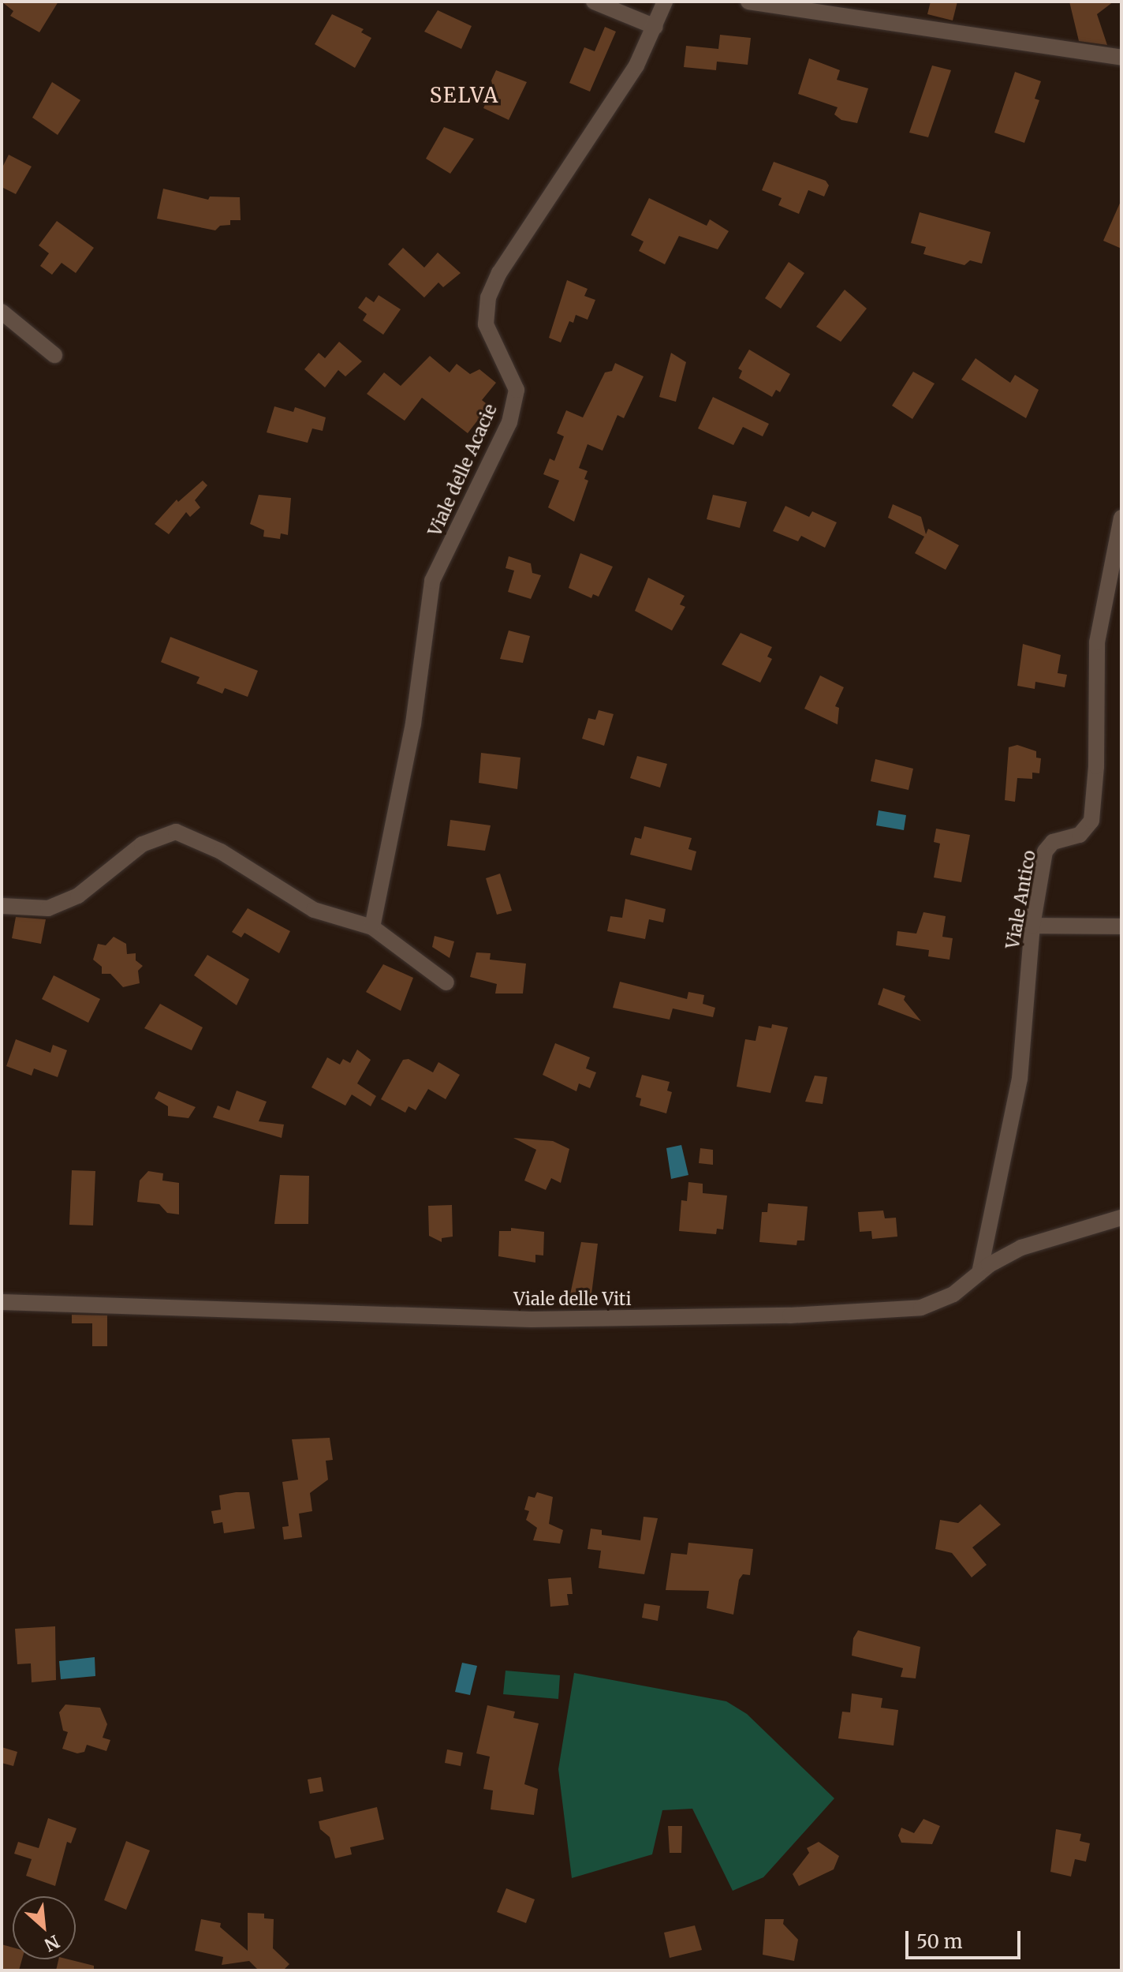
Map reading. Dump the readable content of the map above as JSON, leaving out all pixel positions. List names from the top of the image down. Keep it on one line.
{"streets":{"street":["Viale delle Acacie","Viale Antico","Viale delle Viti"]},"crossings":[["Viale Antico","Viale delle Viti"]],"districts":["SELVA"],"scale_bar":"50 m","north":"bottom right"}
